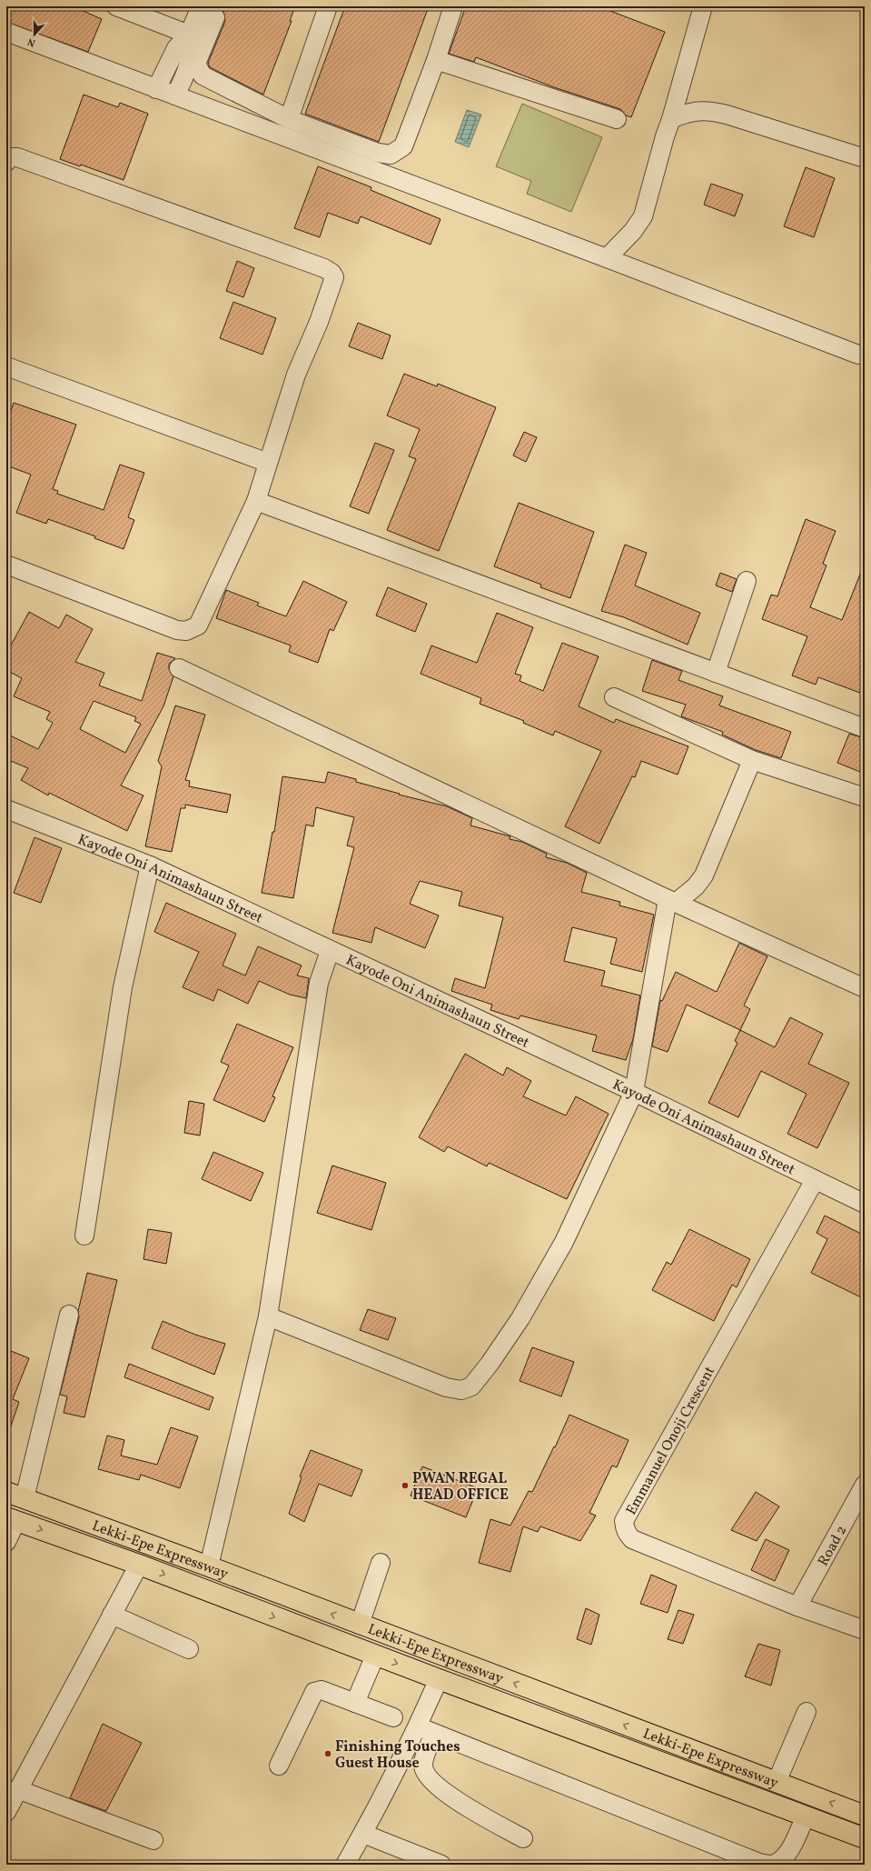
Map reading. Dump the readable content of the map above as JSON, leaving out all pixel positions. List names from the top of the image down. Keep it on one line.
{"streets":{"highway":["Lekki-Epe Expressway"],"street":["Kayode Oni Animashaun Street","Emmanuel Onoji Crescent","Road 2"]},"crossings":[["Kayode Oni Animashaun Street","Emmanuel Onoji Crescent"],["Emmanuel Onoji Crescent","Road 2"]],"places":["PWAN REGAL HEAD OFFICE","Finishing Touches Guest House"],"north":"bottom"}
